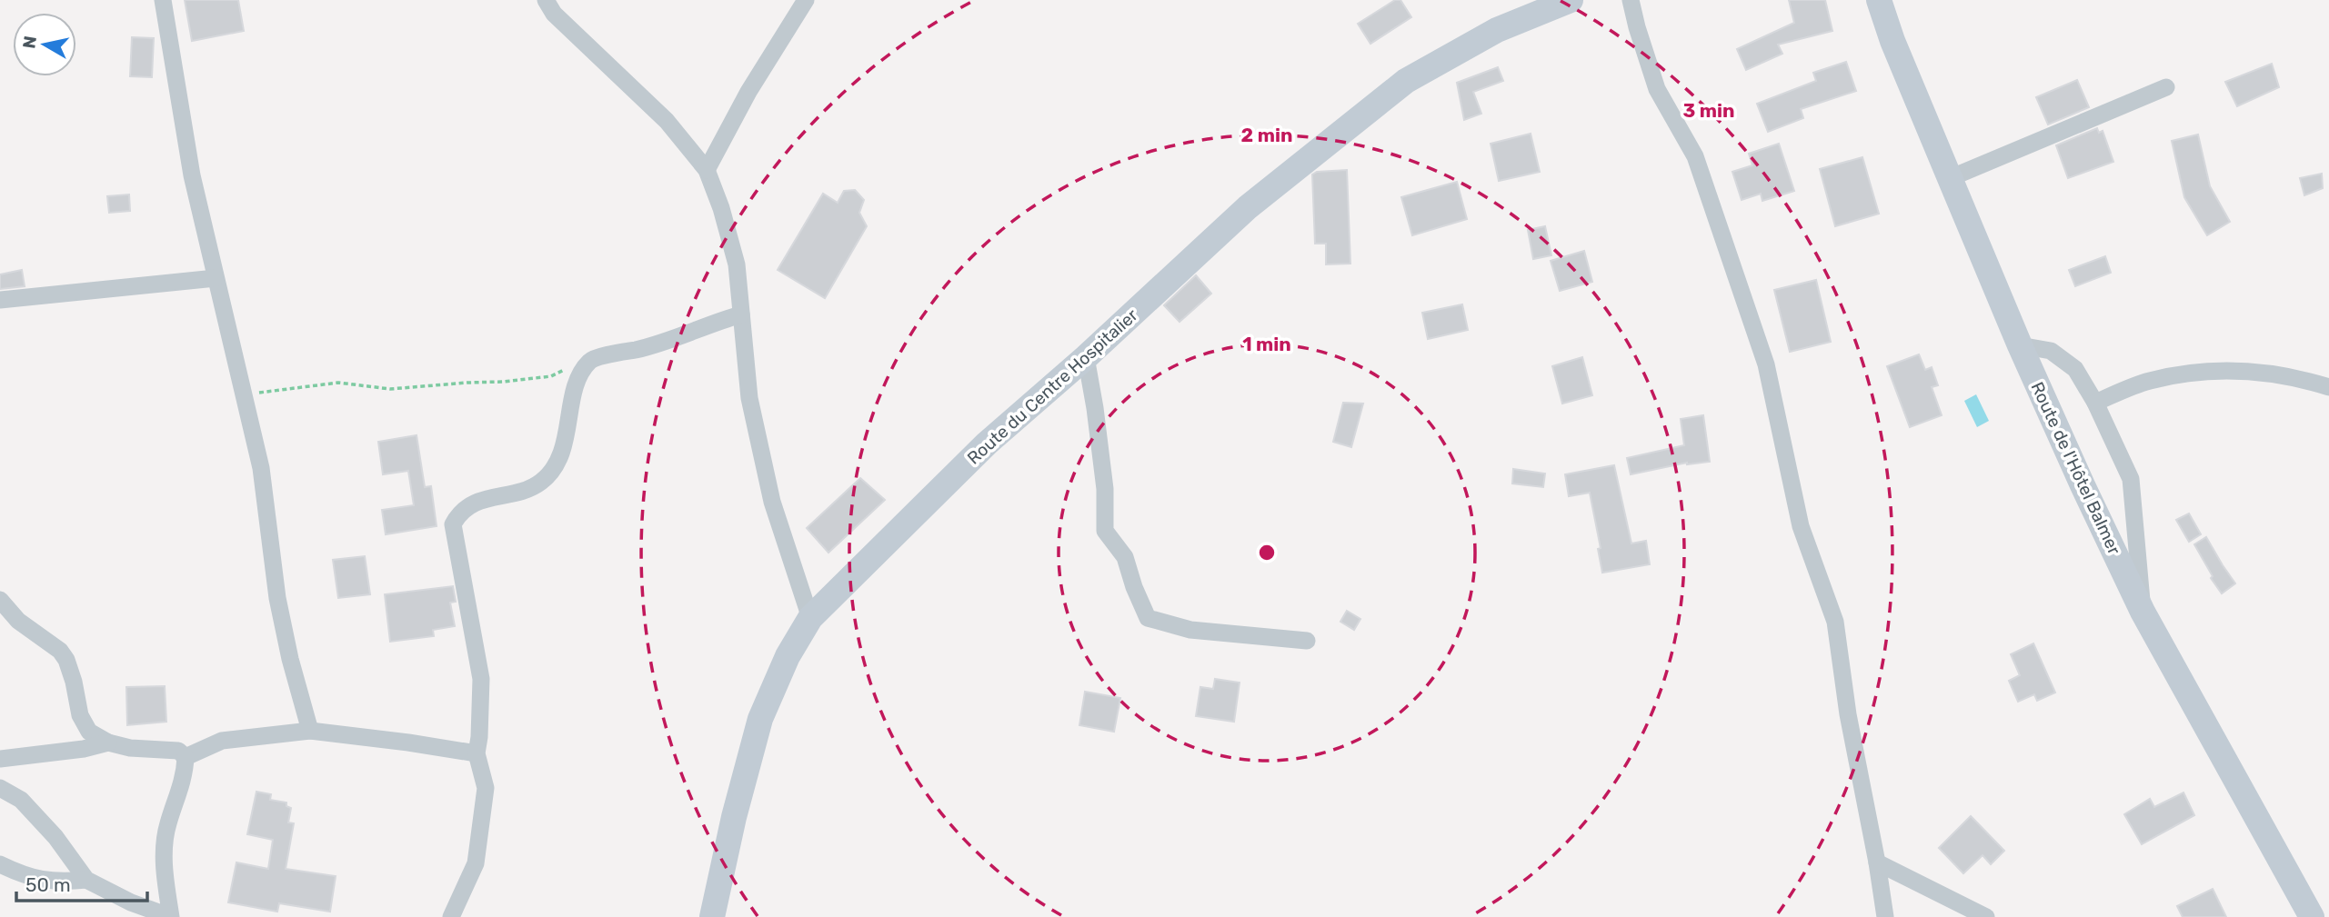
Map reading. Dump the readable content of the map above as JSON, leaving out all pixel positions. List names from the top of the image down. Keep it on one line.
{"streets":{"street":["Route du Centre Hospitalier","Route de l'Hôtel Balmer"]},"scale_bar":"50 m","north":"left","rings":["3 min","2 min","1 min"]}
